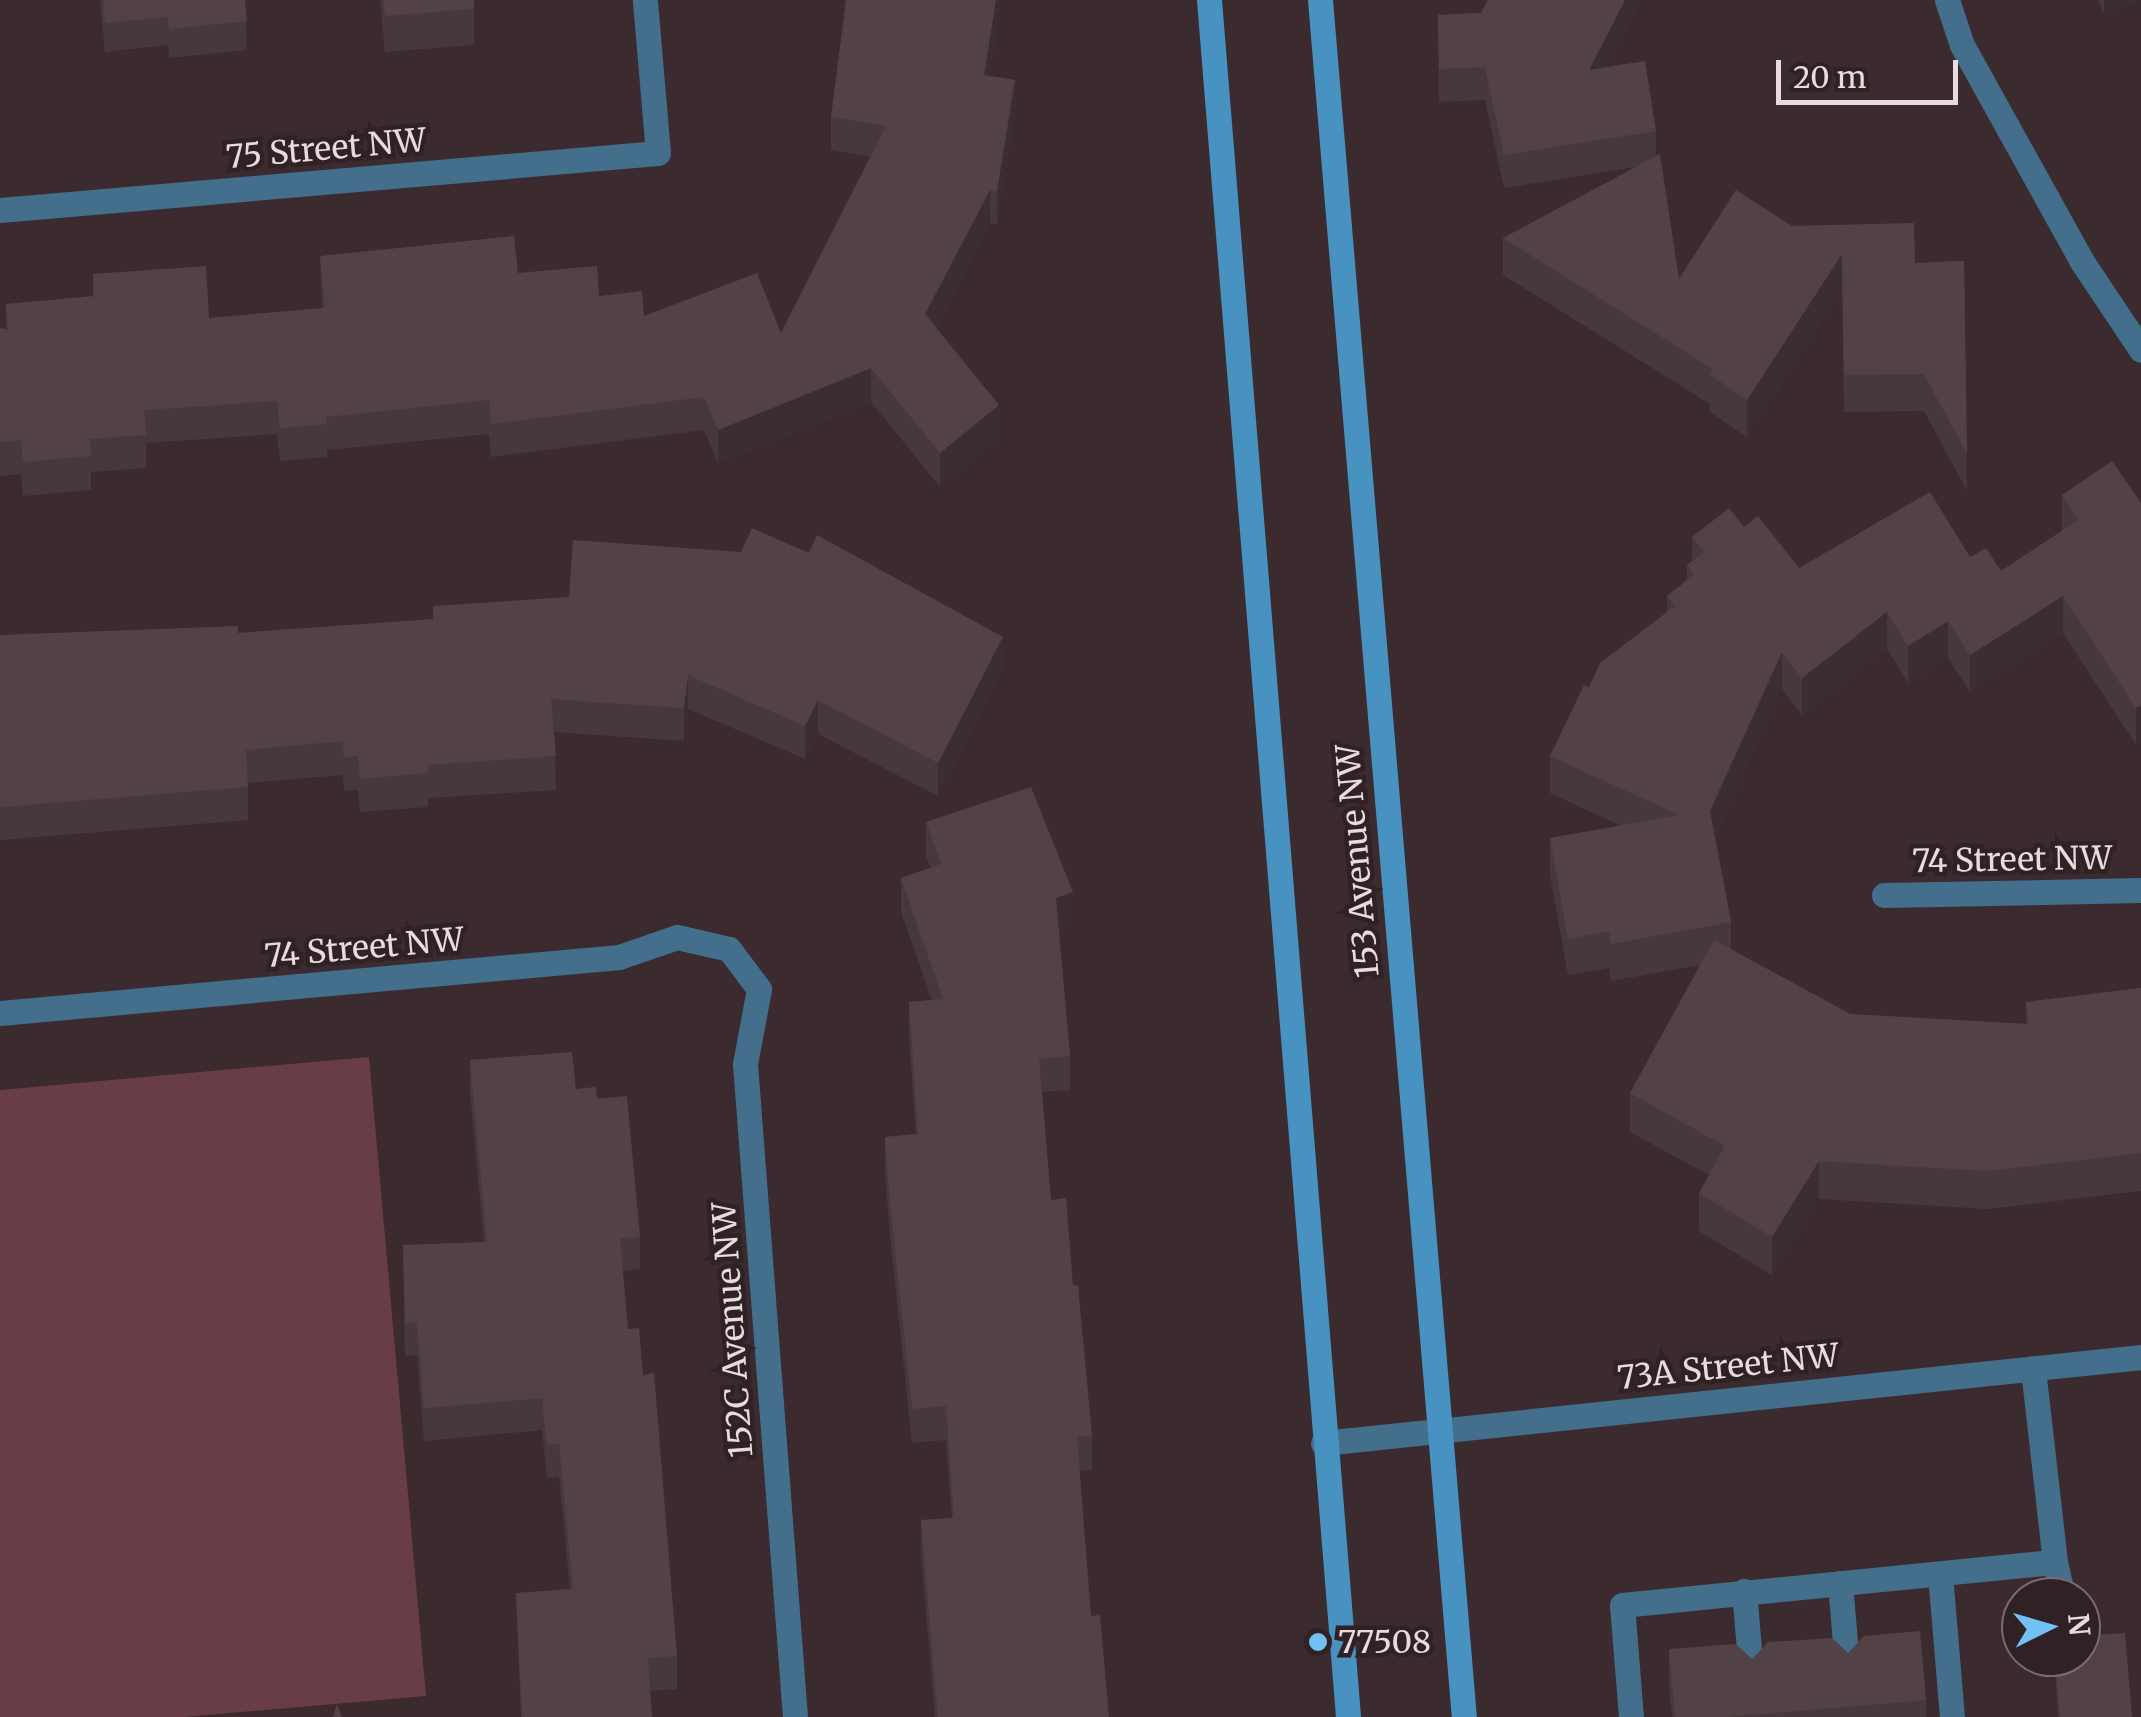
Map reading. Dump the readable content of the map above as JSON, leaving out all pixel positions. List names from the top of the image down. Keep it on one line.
{"streets":{"main road":["153 Avenue NW"],"street":["75 Street NW","74 Street NW","152C Avenue NW","73A Street NW"]},"crossings":[["74 Street NW","152C Avenue NW"],["153 Avenue NW","73A Street NW"]],"places":["77508"],"scale_bar":"20 m","north":"right"}
